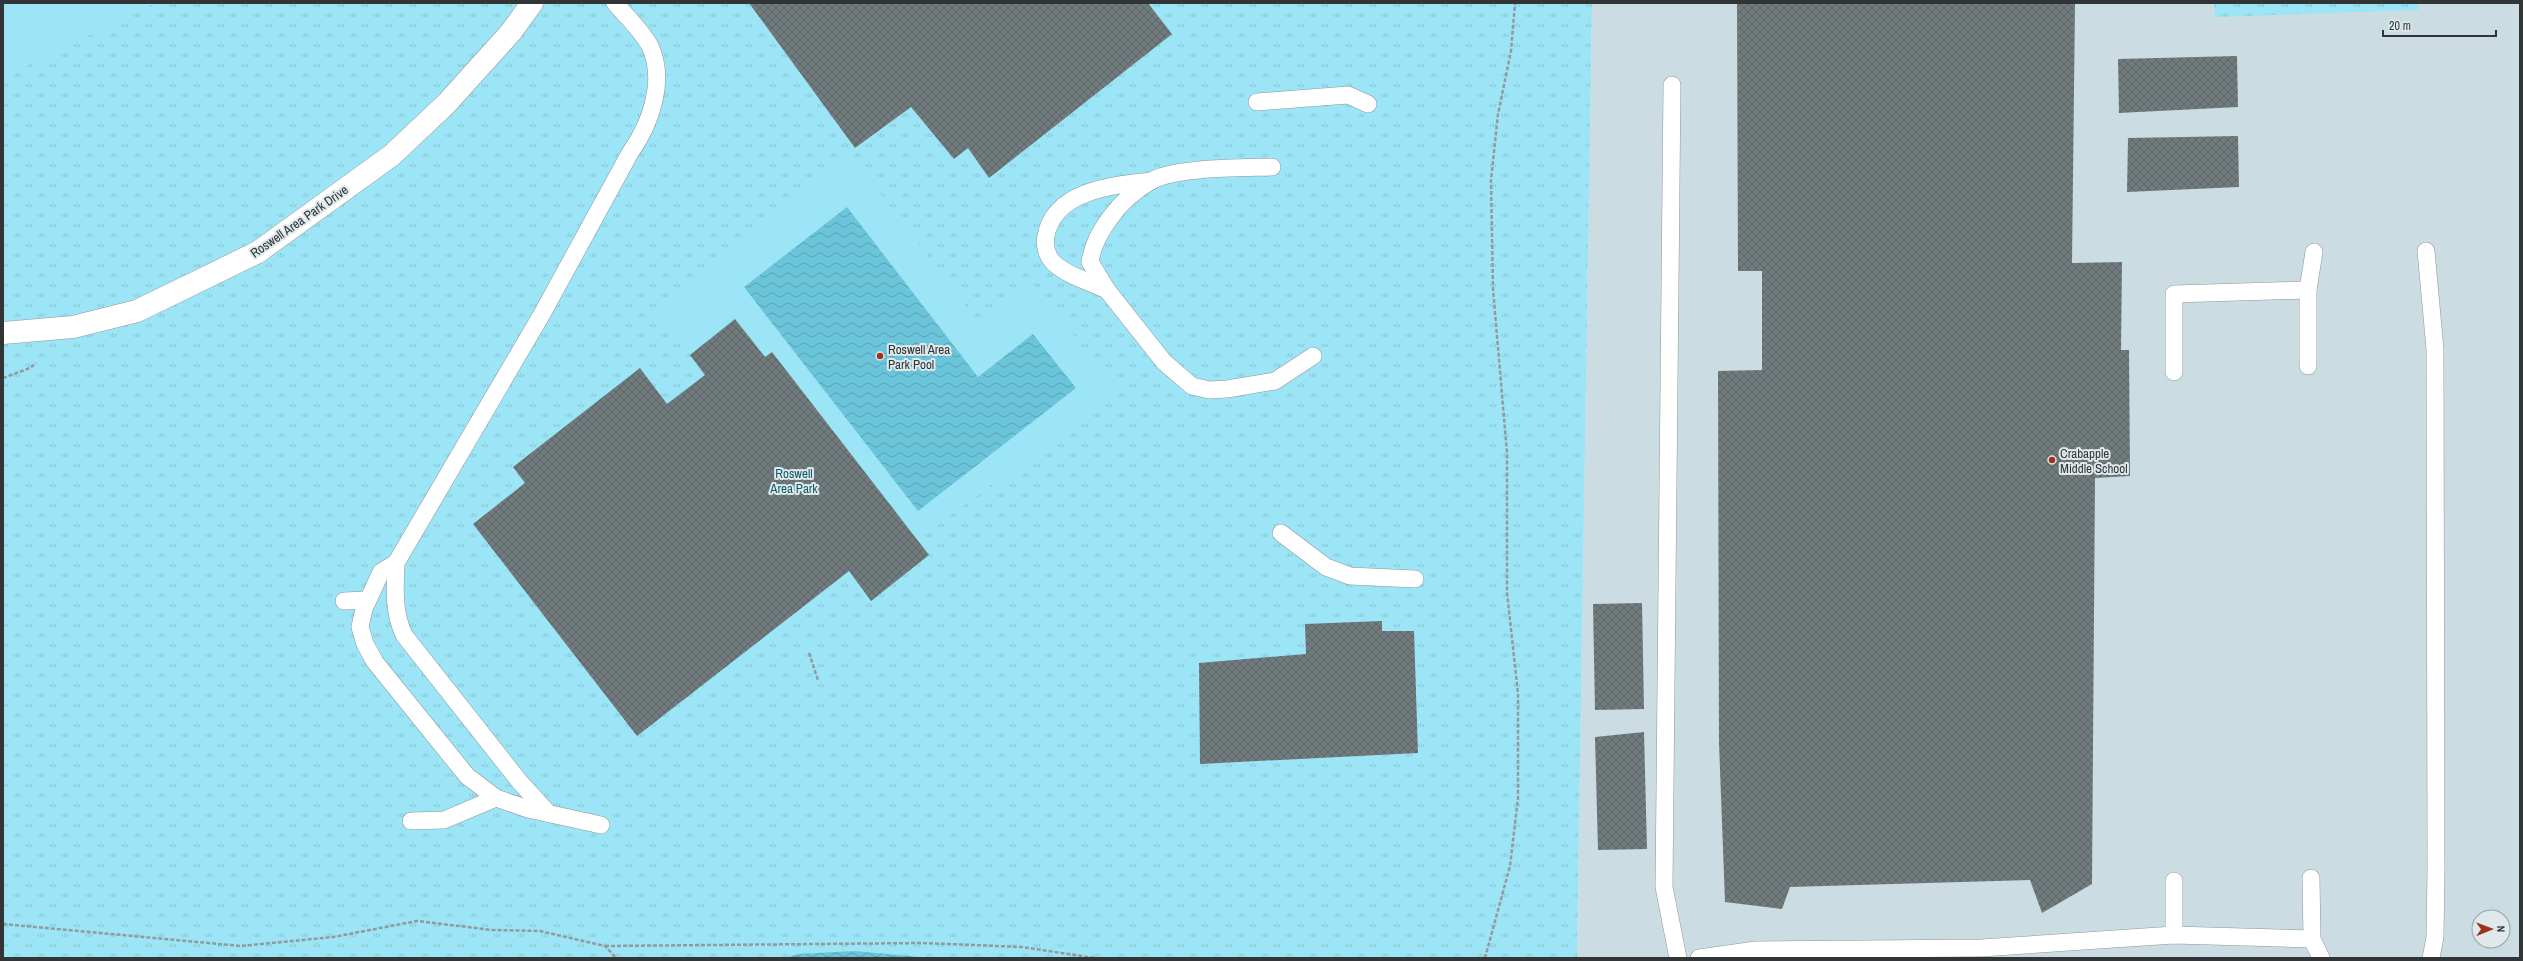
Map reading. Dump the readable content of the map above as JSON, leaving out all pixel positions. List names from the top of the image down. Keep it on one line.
{"streets":{"street":["Roswell Area Park Drive"]},"parks":["Roswell Area Park"],"places":["Roswell Area Park Pool","Crabapple Middle School"],"scale_bar":"20 m","north":"right"}
